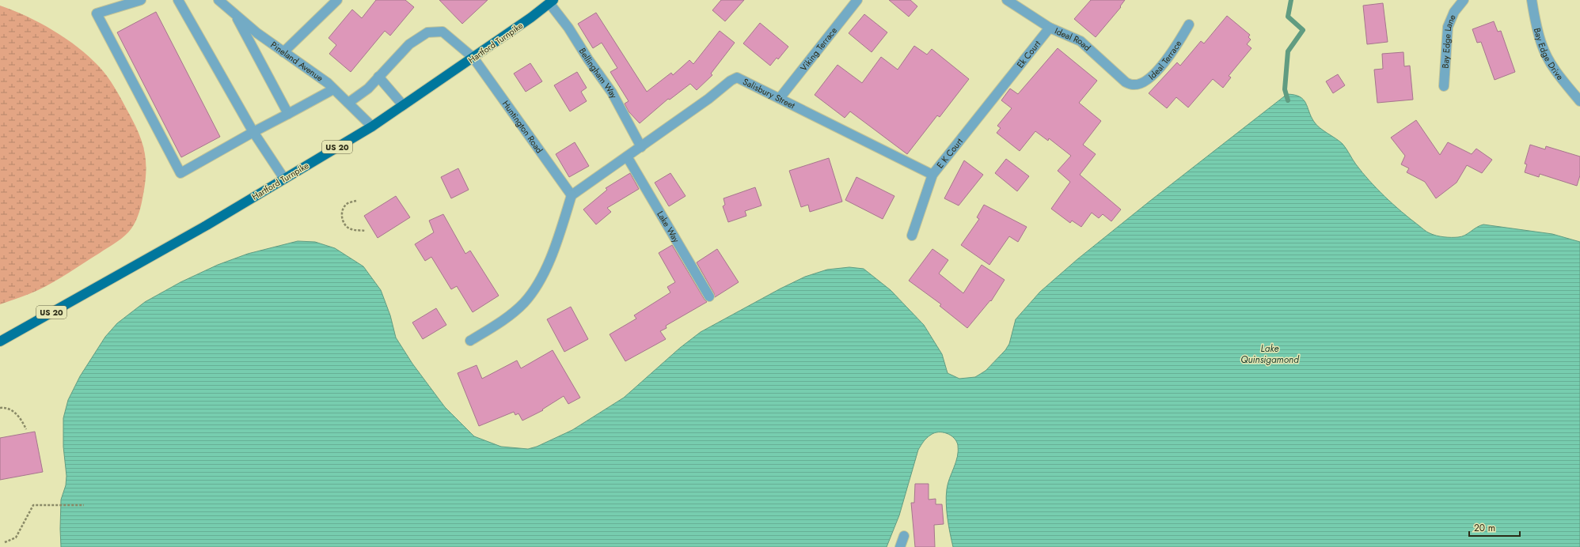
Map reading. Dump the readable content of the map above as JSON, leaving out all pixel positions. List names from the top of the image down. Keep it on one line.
{"streets":{"main road":["Hartford Turnpike","US 20"],"street":["Ideal Road","Bay Edge Lane","Viking Terrace","Bay Edge Drive","Ek Court","Ideal Terrace","Pineland Avenue","Bellingham Way","Salisbury Street","Huntington Road","E K Court","Lake Way"]},"crossings":[["Ideal Road","Ek Court"],["Ideal Road","Ideal Terrace"],["Hartford Turnpike","Pineland Avenue"],["Hartford Turnpike","Bellingham Way"],["Hartford Turnpike","Huntington Road"],["Viking Terrace","Salisbury Street"],["Ek Court","E K Court"],["Pineland Avenue","Huntington Road"],["Bellingham Way","Salisbury Street"],["Salisbury Street","Huntington Road"],["Salisbury Street","E K Court"],["Salisbury Street","Lake Way"]],"water":["Lake Quinsigamond"],"scale_bar":"20 m"}
